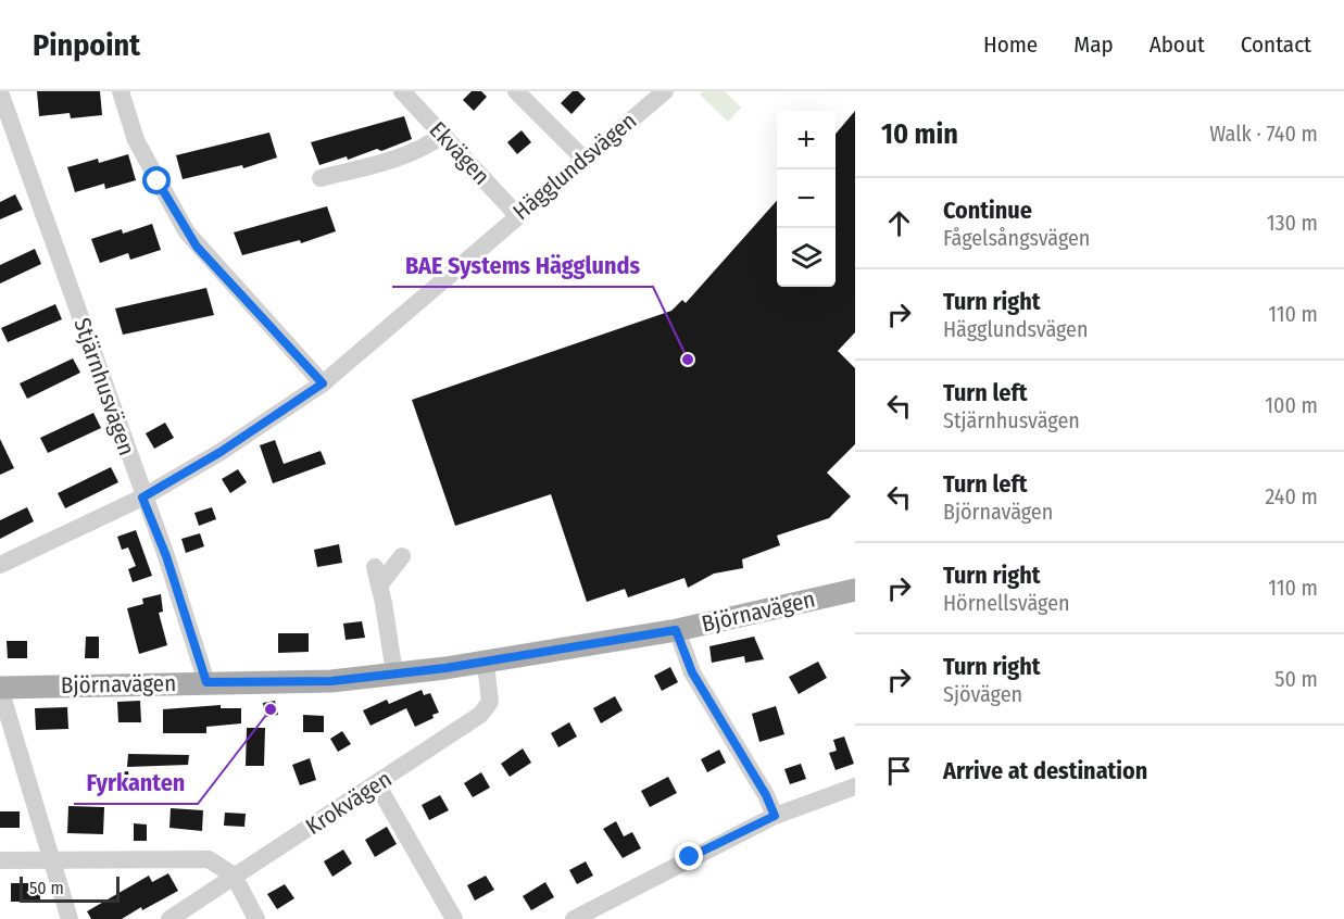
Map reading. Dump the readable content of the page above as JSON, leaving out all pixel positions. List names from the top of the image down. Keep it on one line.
{"streets":{"main road":["Björnavägen"],"street":["Ekvägen","Hägglundsvägen","Stjärnhusvägen","Krokvägen"]},"crossings":[["Ekvägen","Hägglundsvägen"],["Hägglundsvägen","Stjärnhusvägen"],["Stjärnhusvägen","Björnavägen"],["Björnavägen","Krokvägen"]],"places":["BAE Systems Hägglunds","Fyrkanten"],"scale_bar":"50 m","page":{"header":"Pinpoint","nav":["Home","Map","About","Contact"],"heading":["10 min","Walk · 740 m"],"map_buttons":["+","−"],"list":[["Continue","Fågelsångsvägen","130 m"],["Turn right","Hägglundsvägen","110 m"],["Turn left","Stjärnhusvägen","100 m"],["Turn left","Björnavägen","240 m"],["Turn right","Hörnellsvägen","110 m"],["Turn right","Sjövägen","50 m"],"Arrive at destination"],"scale":"50 m"}}
